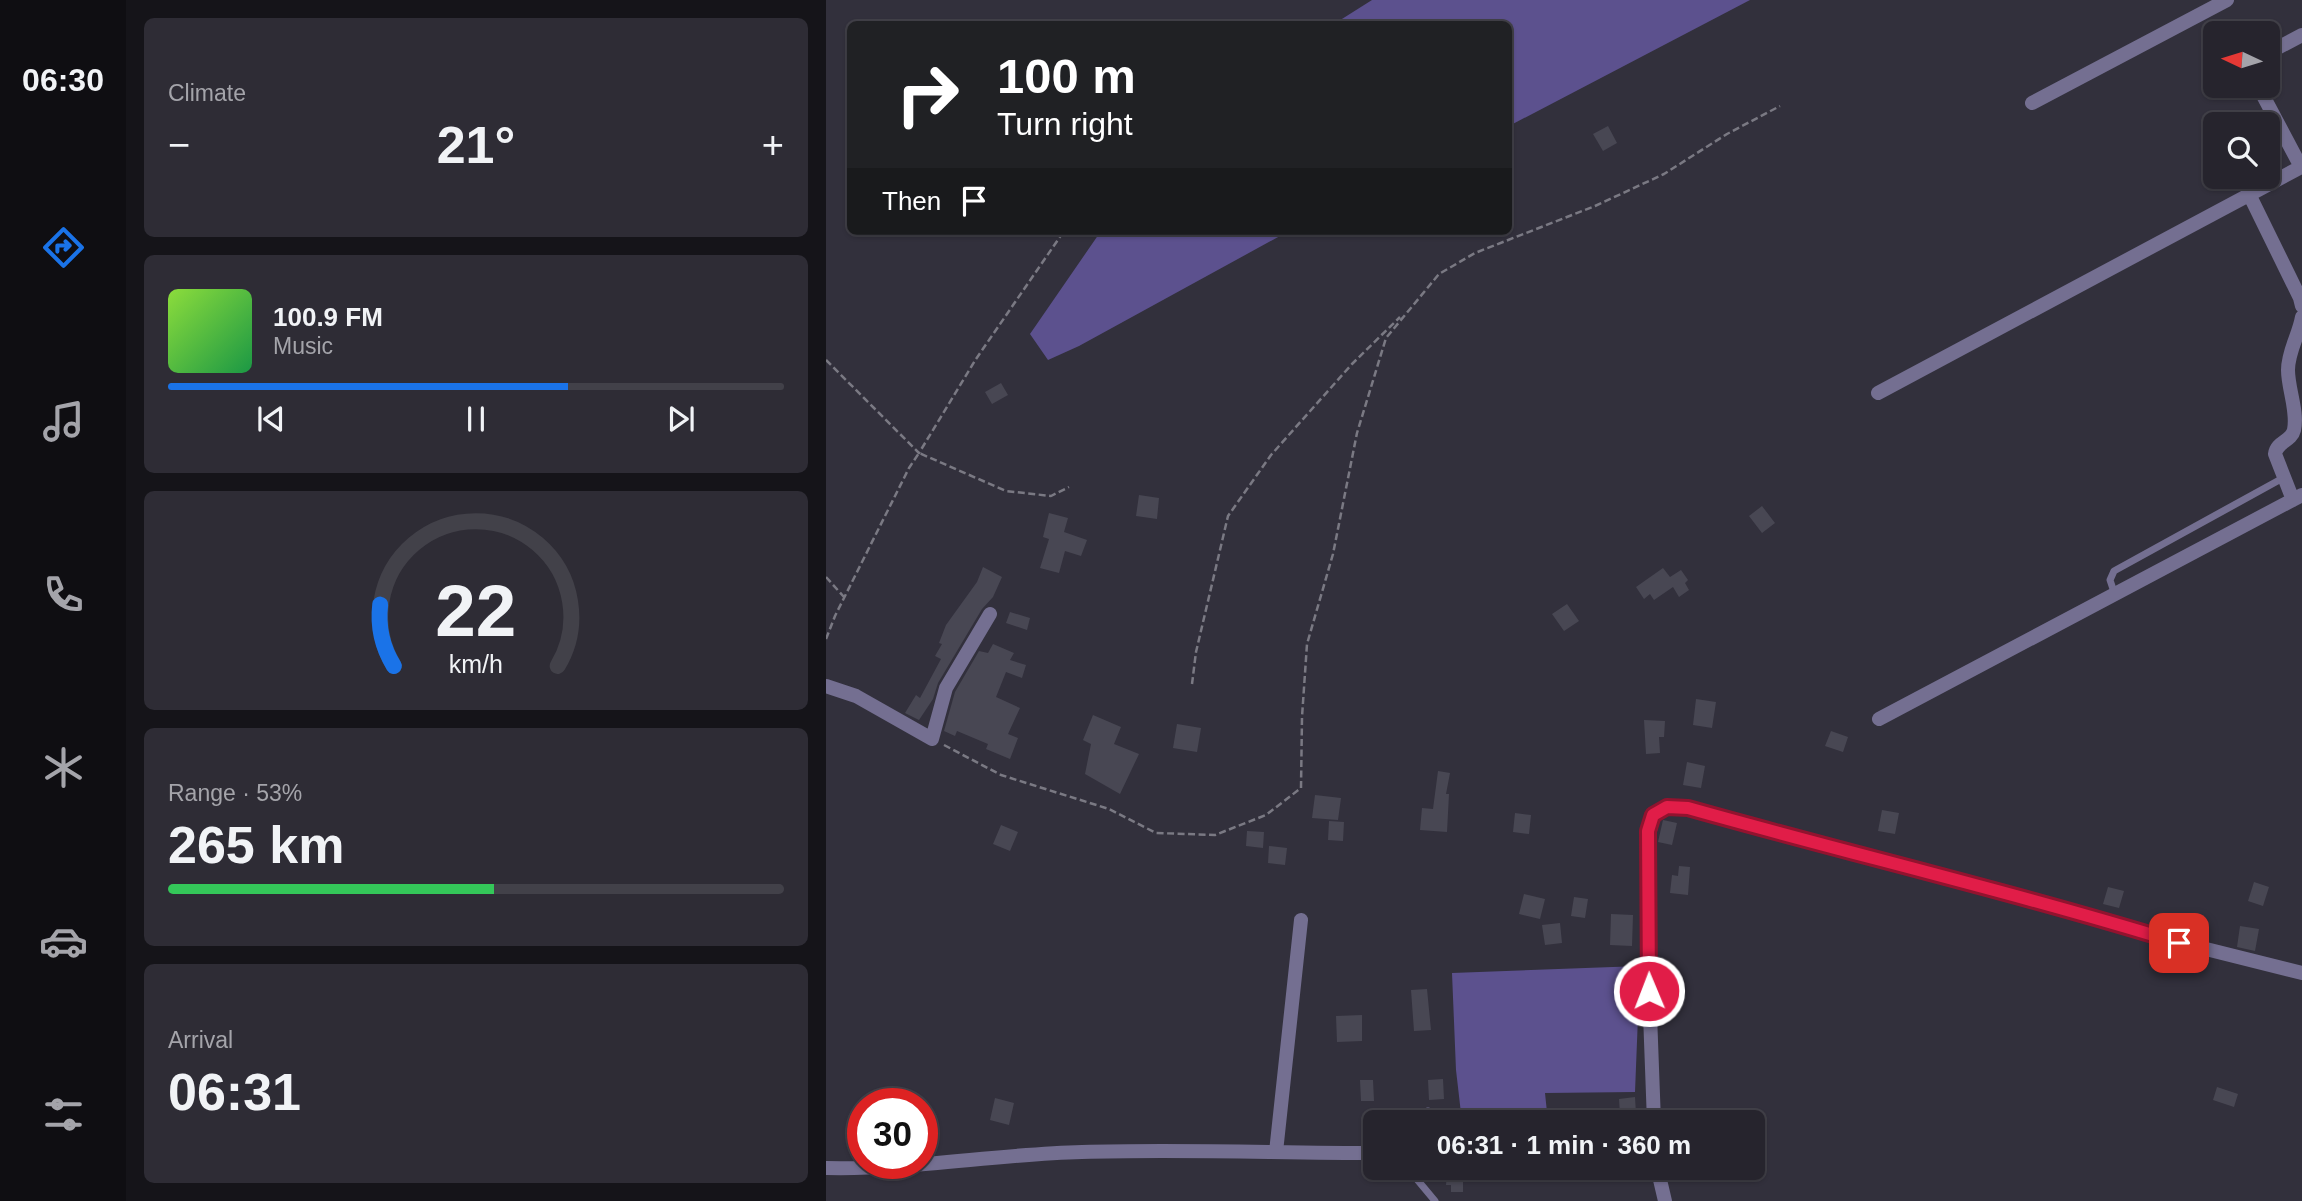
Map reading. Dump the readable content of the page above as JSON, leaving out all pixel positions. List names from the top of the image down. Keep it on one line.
{"north":"left","page":{"tabs":"06:30","tile":["Climate",["Range · 53%","265 km"],["Arrival","06:31"]],"turn":["100 m","Turn right"],"heat":["−","21°","+"],"then":"Then","song":["100.9 FM","Music"],"limit":"30","trip":"06:31 · 1 min · 360 m","gauge":["22","km/h"]}}
